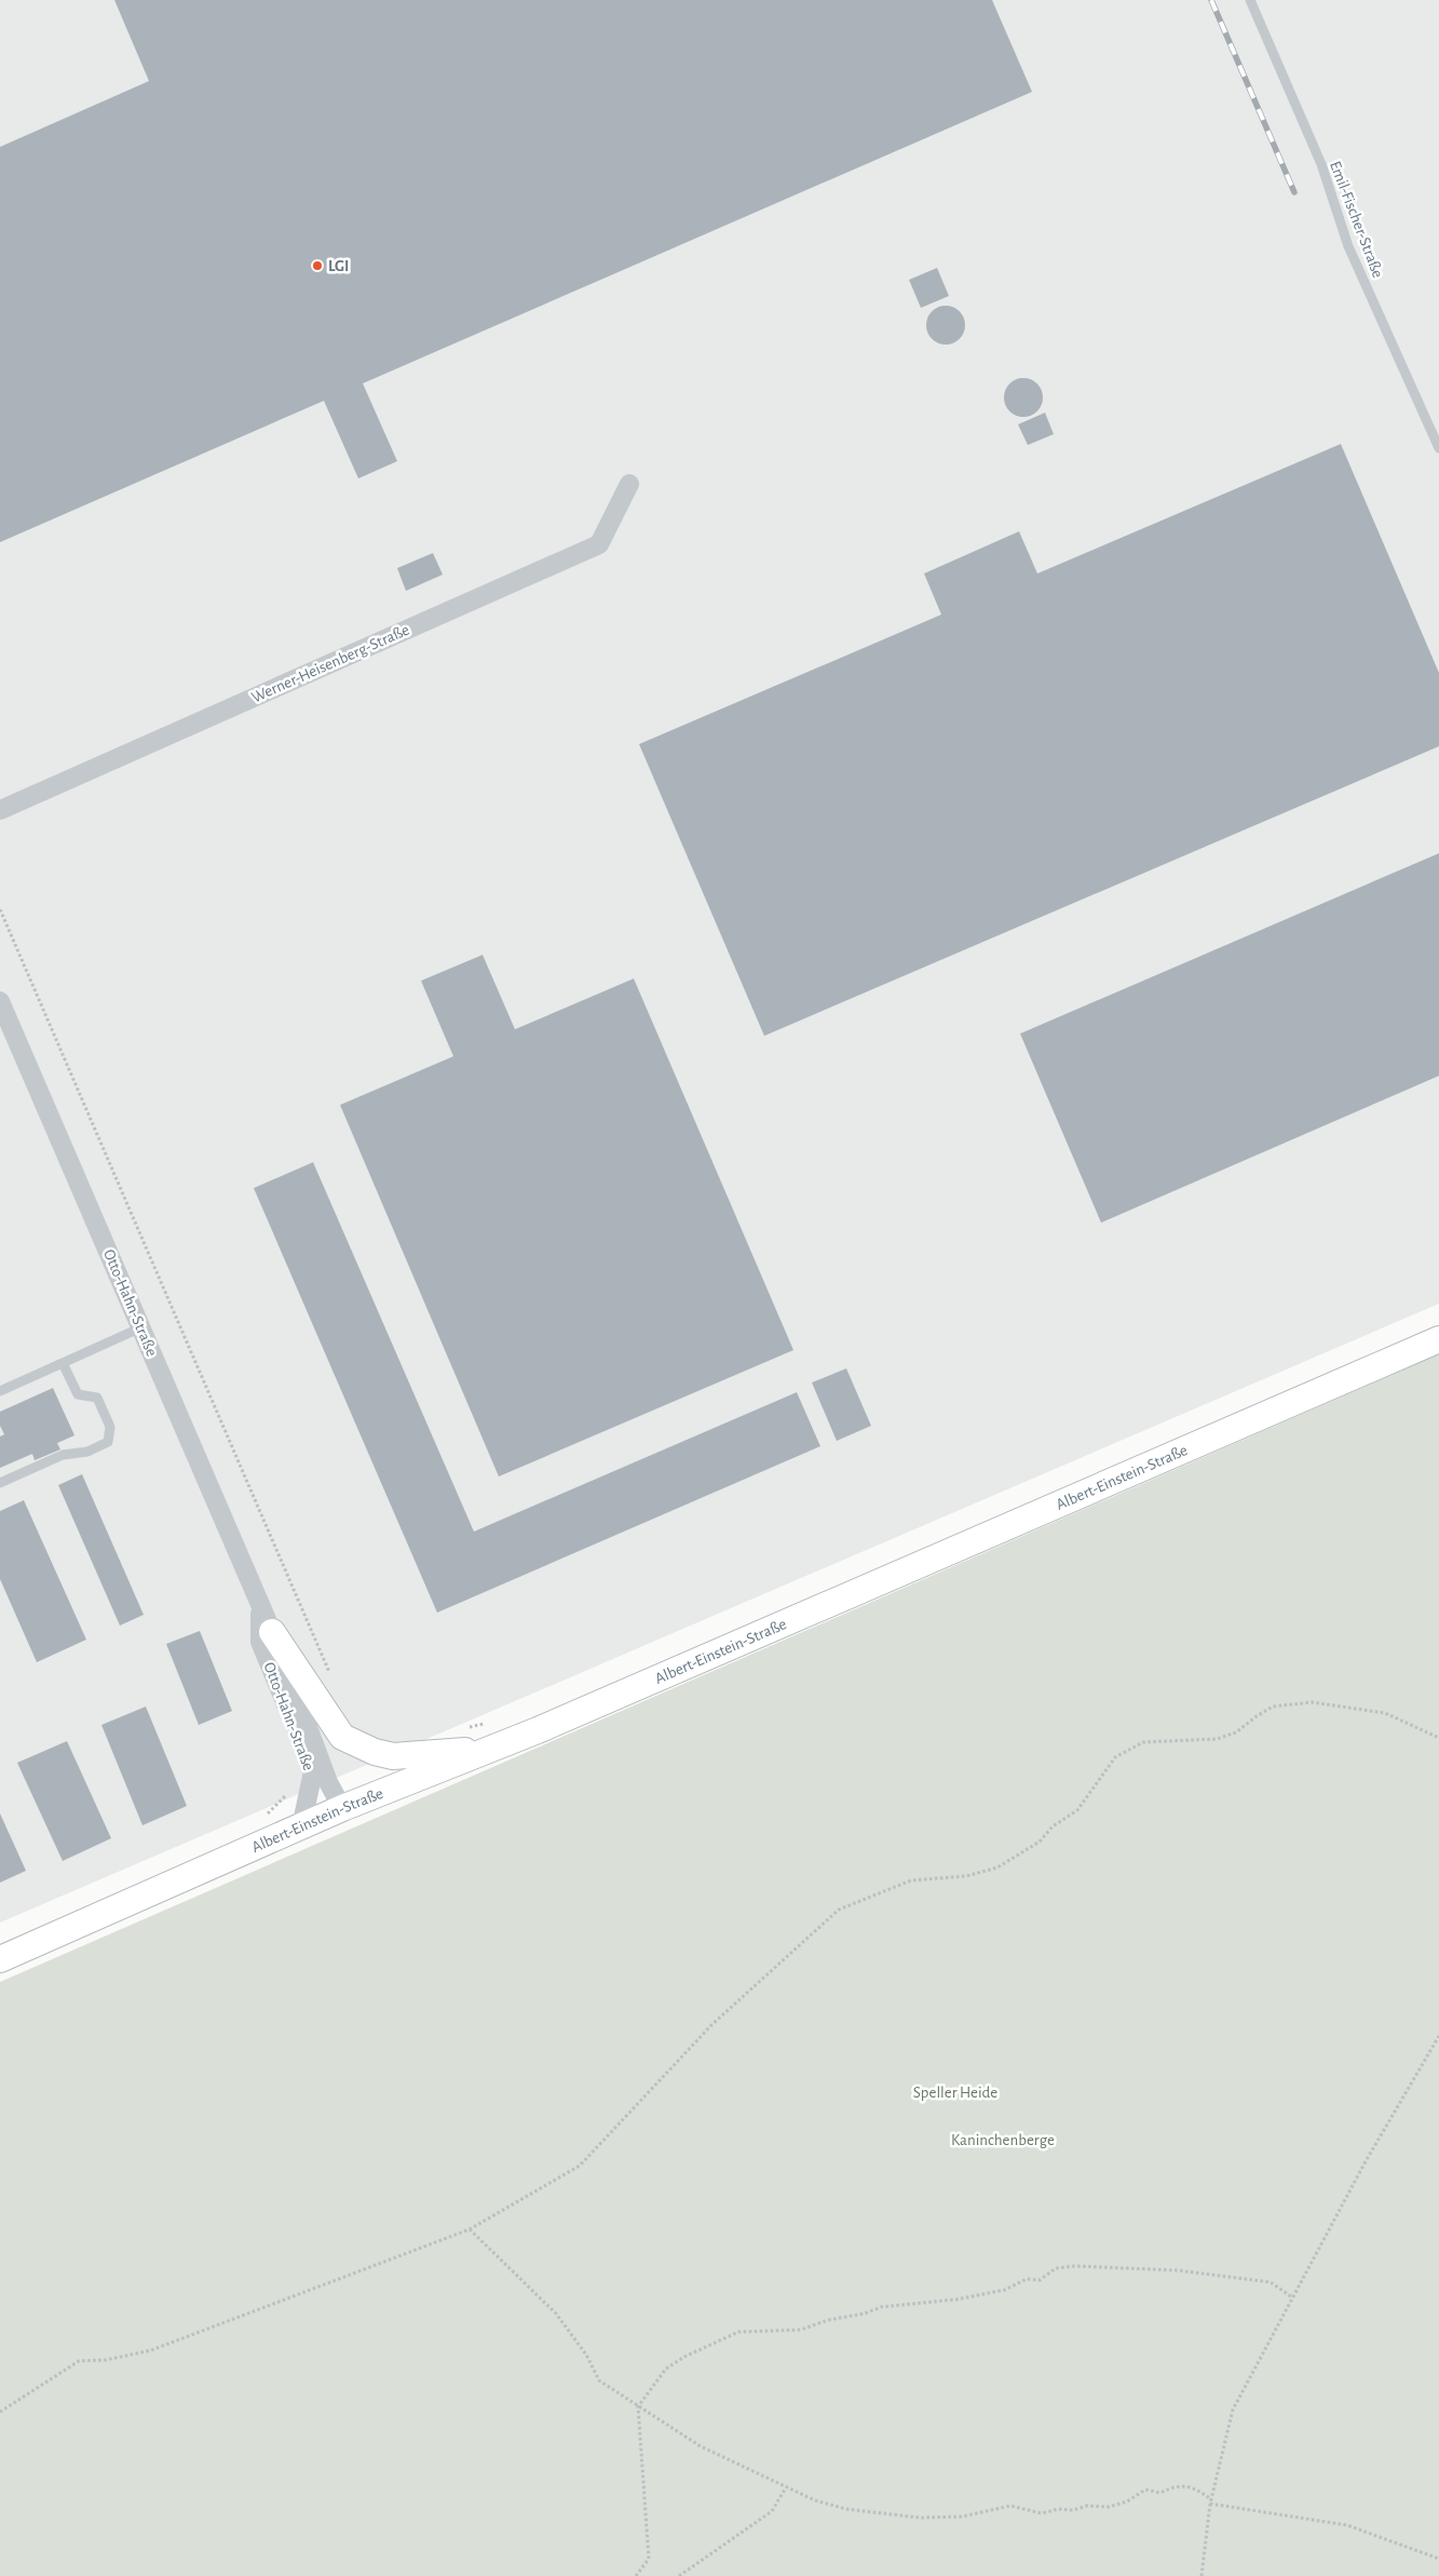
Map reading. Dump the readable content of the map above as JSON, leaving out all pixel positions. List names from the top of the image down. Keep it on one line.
{"streets":{"main road":["Albert-Einstein-Straße"],"street":["Werner-Heisenberg-Straße","Otto-Hahn-Straße"],"lane":["Emil-Fischer-Straße"]},"crossings":[["Otto-Hahn-Straße","Albert-Einstein-Straße"]],"parks":["Speller Heide","Kaninchenberge"],"places":["LGI"]}
